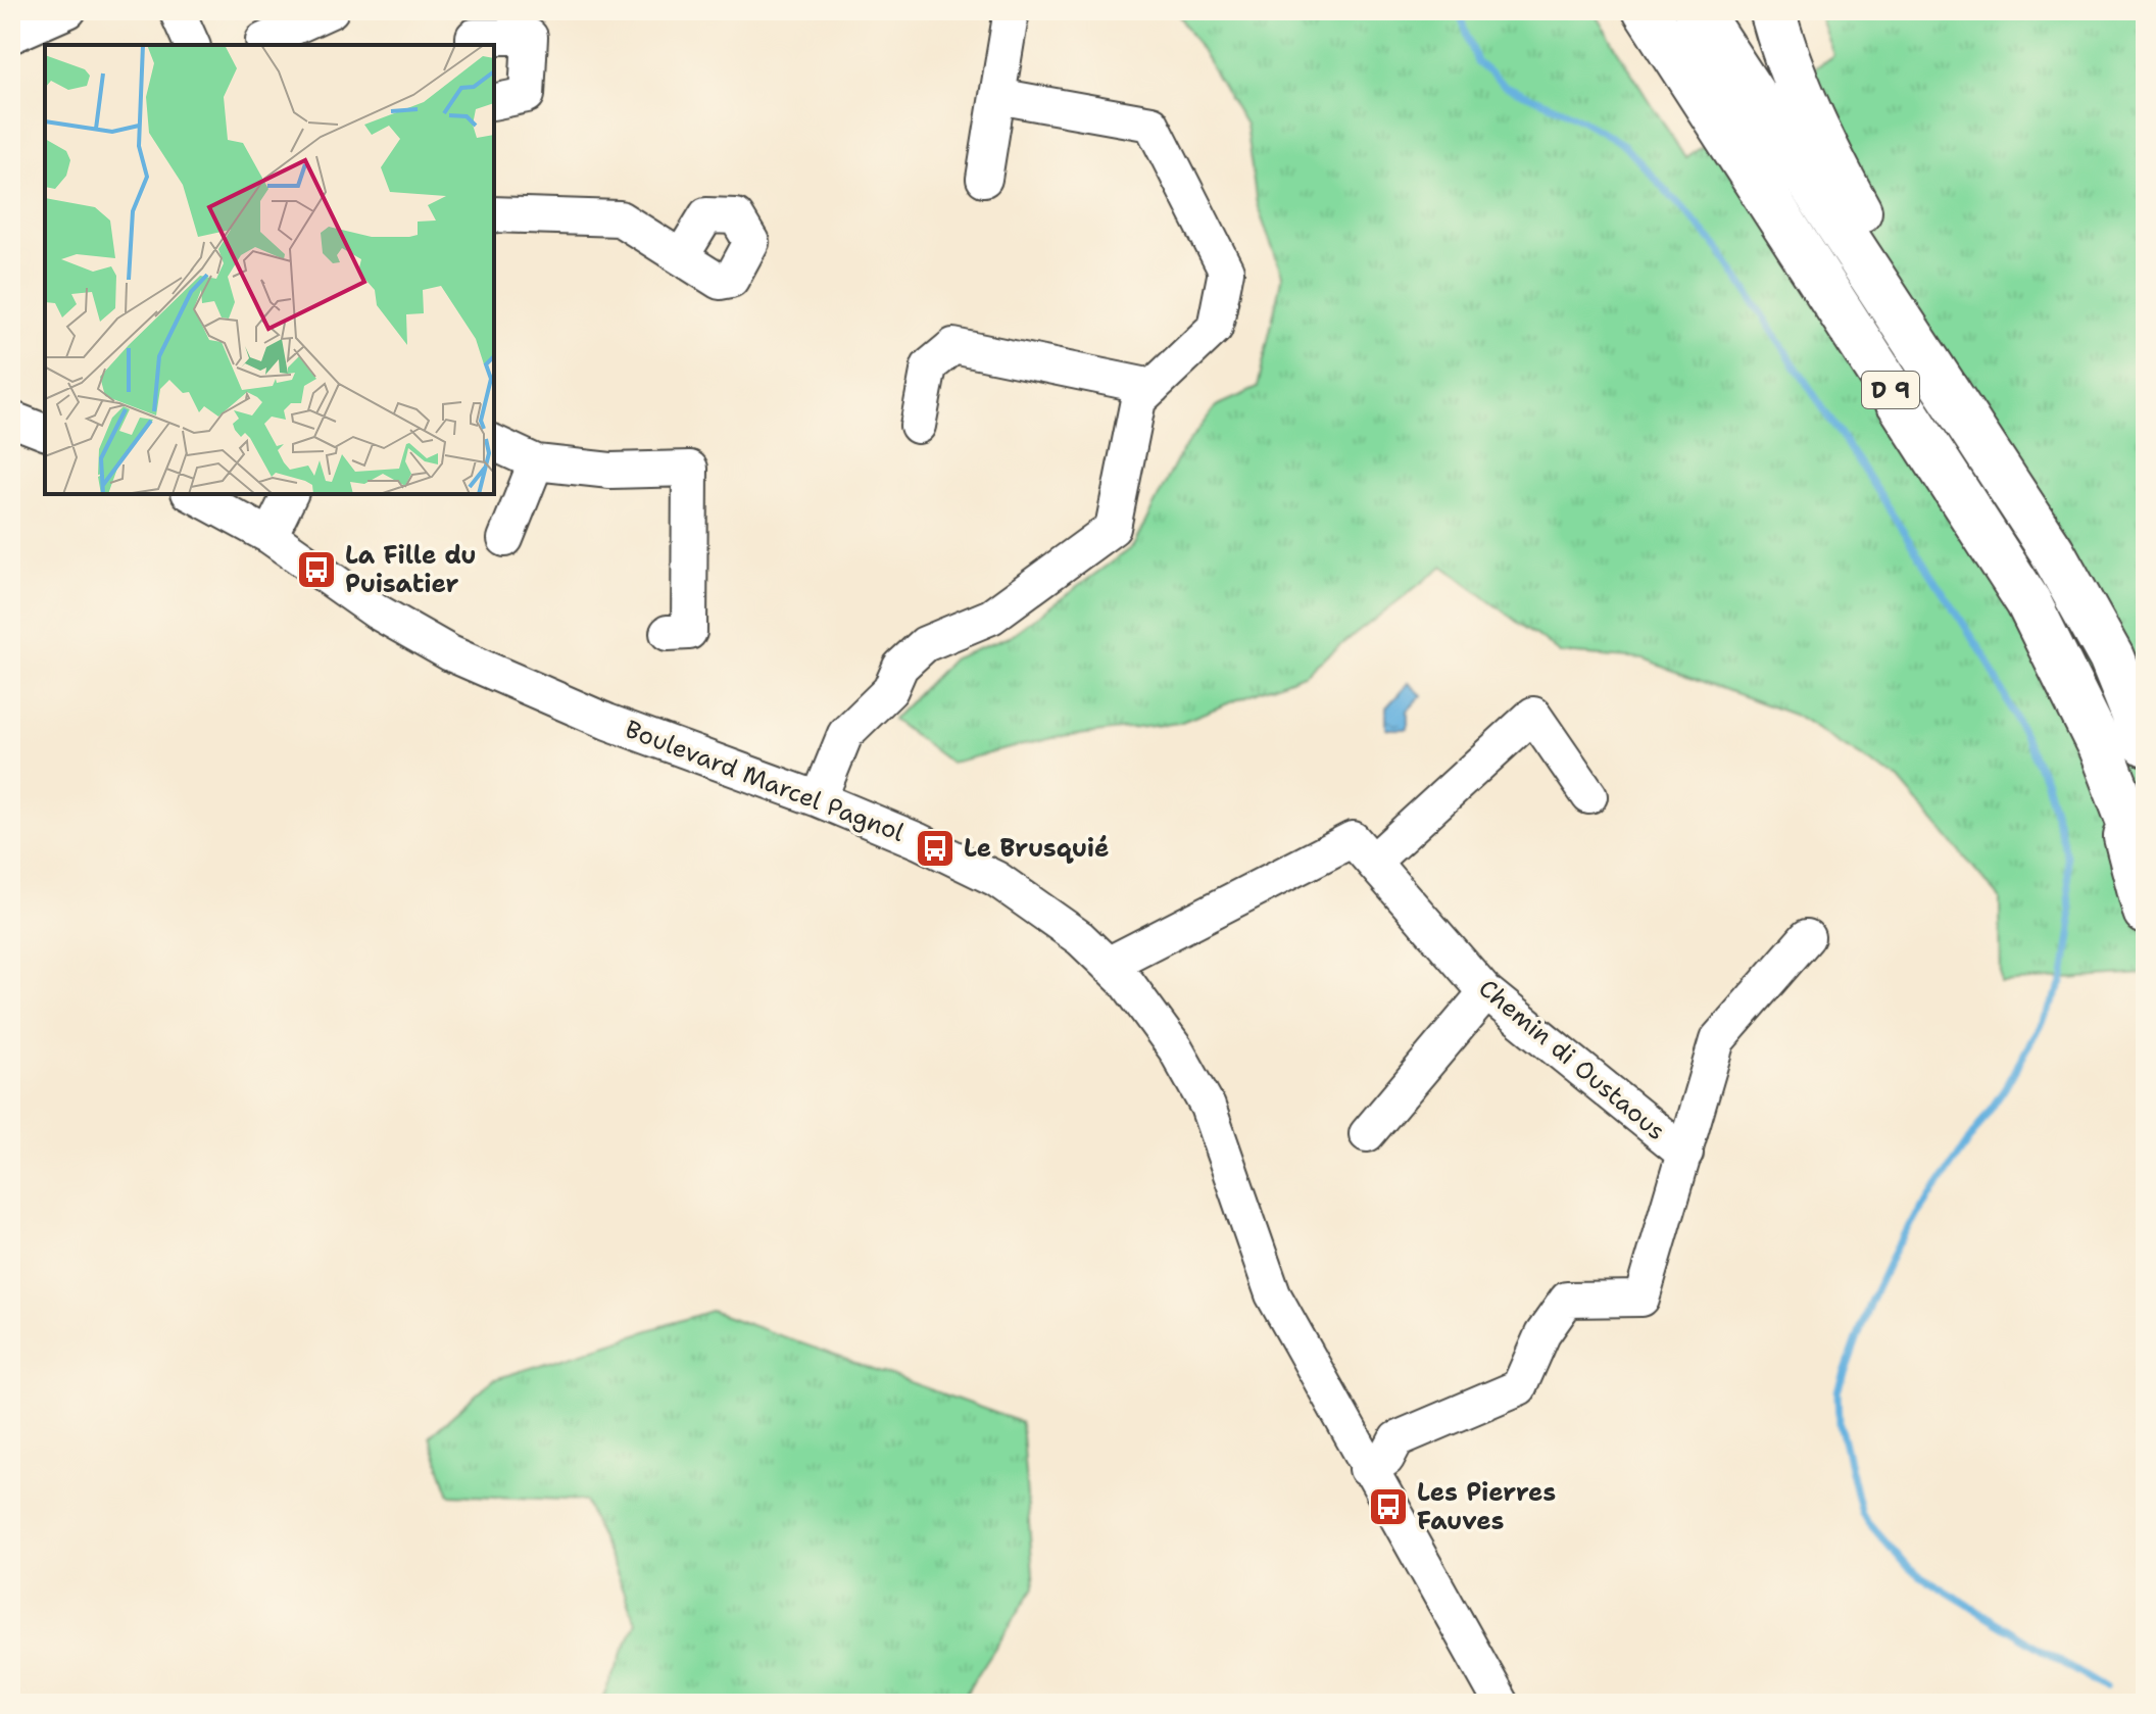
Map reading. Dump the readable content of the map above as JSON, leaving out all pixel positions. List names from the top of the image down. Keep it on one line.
{"streets":{"highway":["D 9"],"street":["Boulevard Marcel Pagnol","Chemin di Oustaous"]},"crossings":[["Boulevard Marcel Pagnol","Chemin di Oustaous"]],"places":{"bus stop":["La Fille du Puisatier","Le Brusquié","Les Pierres Fauves"]}}
